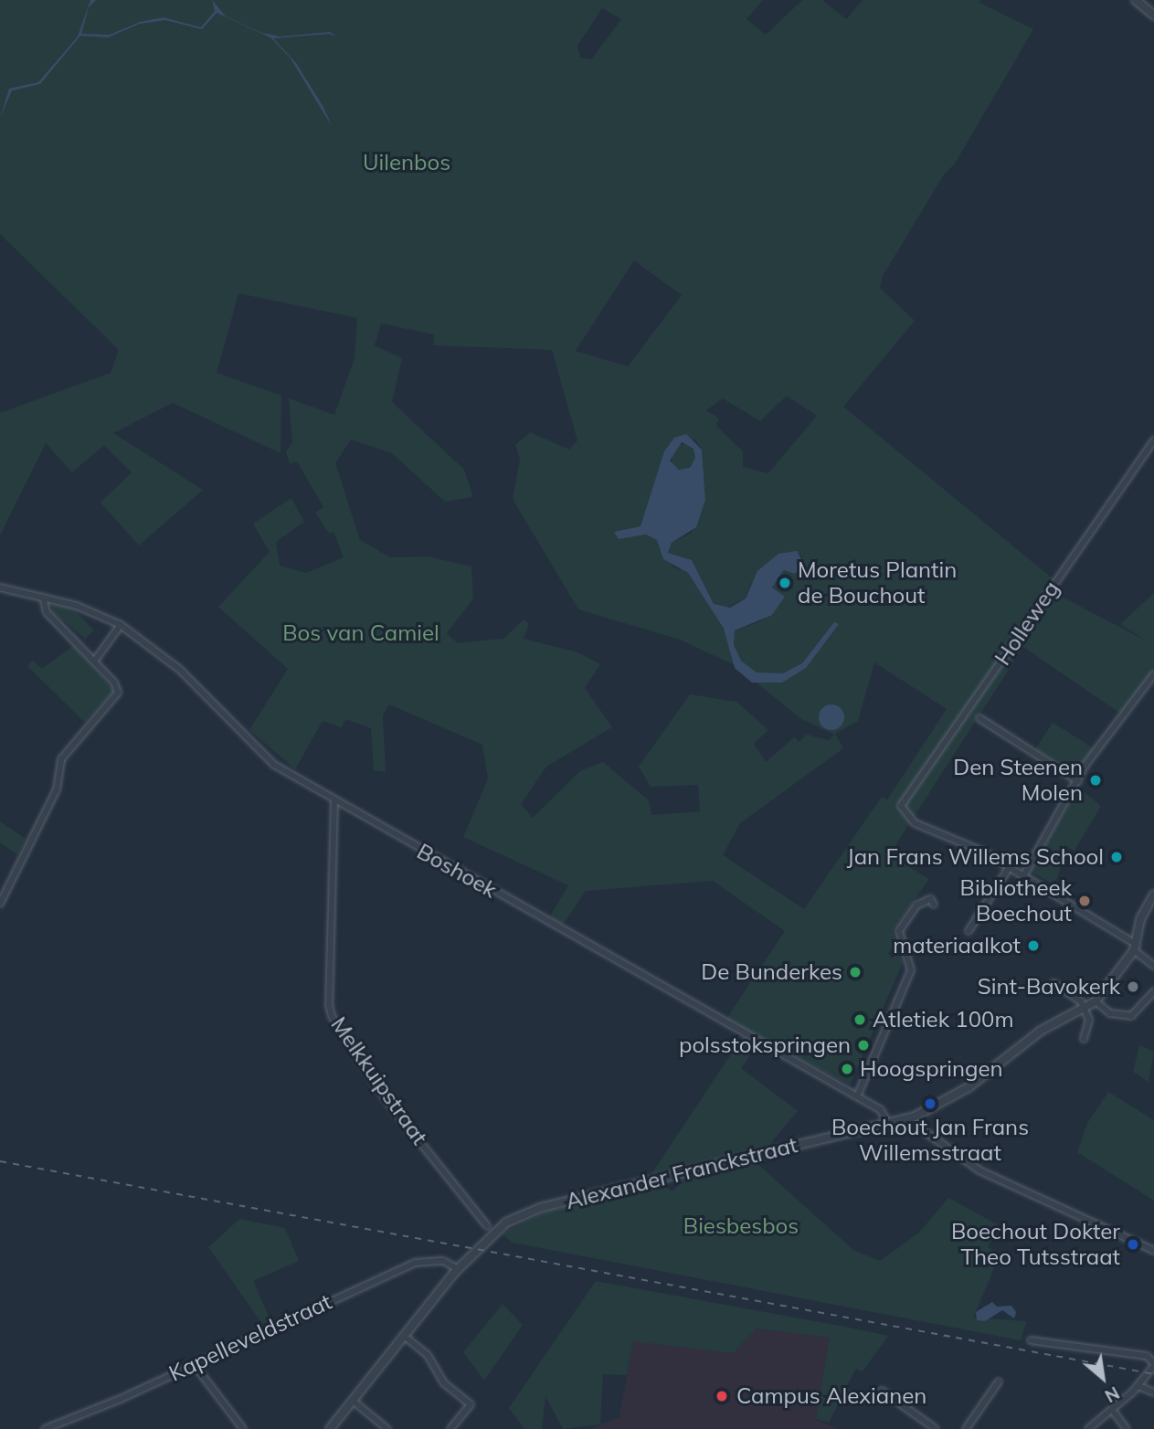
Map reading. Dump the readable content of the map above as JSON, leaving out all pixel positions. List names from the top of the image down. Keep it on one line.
{"streets":{"street":["Holleweg","Boshoek","Melkkuipstraat","Alexander Franckstraat","Kapelleveldstraat"]},"crossings":[["Boshoek","Melkkuipstraat"],["Boshoek","Alexander Franckstraat"],["Alexander Franckstraat","Kapelleveldstraat"]],"parks":["Uilenbos","Bos van Camiel","Biesbesbos"],"places":["Moretus Plantin de Bouchout","Den Steenen Molen","Jan Frans Willems School","Bibliotheek Boechout","materiaalkot","De Bunderkes","Sint-Bavokerk","Atletiek 100m","polsstokspringen","Hoogspringen","Boechout Jan Frans Willemsstraat","Boechout Dokter Theo Tutsstraat","Campus Alexianen"],"north":"bottom right"}
